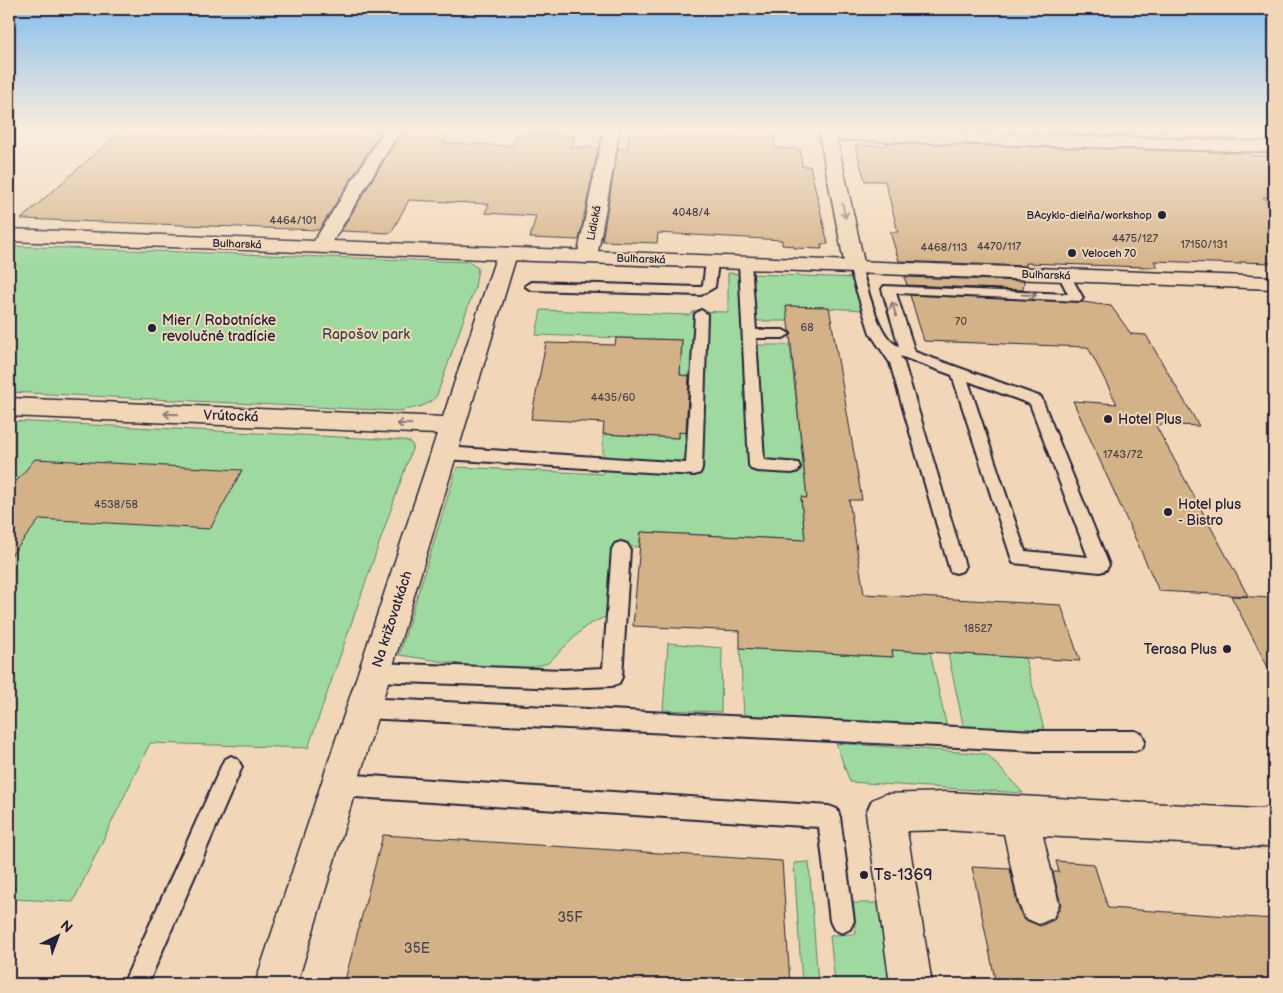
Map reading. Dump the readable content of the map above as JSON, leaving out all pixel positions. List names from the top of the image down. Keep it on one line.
{"streets":{"street":["Lidická","Bulharská","Vrútocká","Na križovatkách"]},"crossings":[["Lidická","Bulharská"],["Bulharská","Na križovatkách"],["Vrútocká","Na križovatkách"]],"one_way":["Vrútocká"],"parks":["Rapošov park"],"places":["BAcyklo-dielňa/workshop","Veloceh 70","Mier / Robotnícke revolučné tradície","Hotel Plus","Hotel plus - Bistro","Terasa Plus","Ts-1369"],"house_numbers":["4048/4","4464/101","4475/127","17150/131","4470/117","4468/113","70","68","4435/60","1743/72","4538/58","18527","35F","35E"],"north":"top right"}
